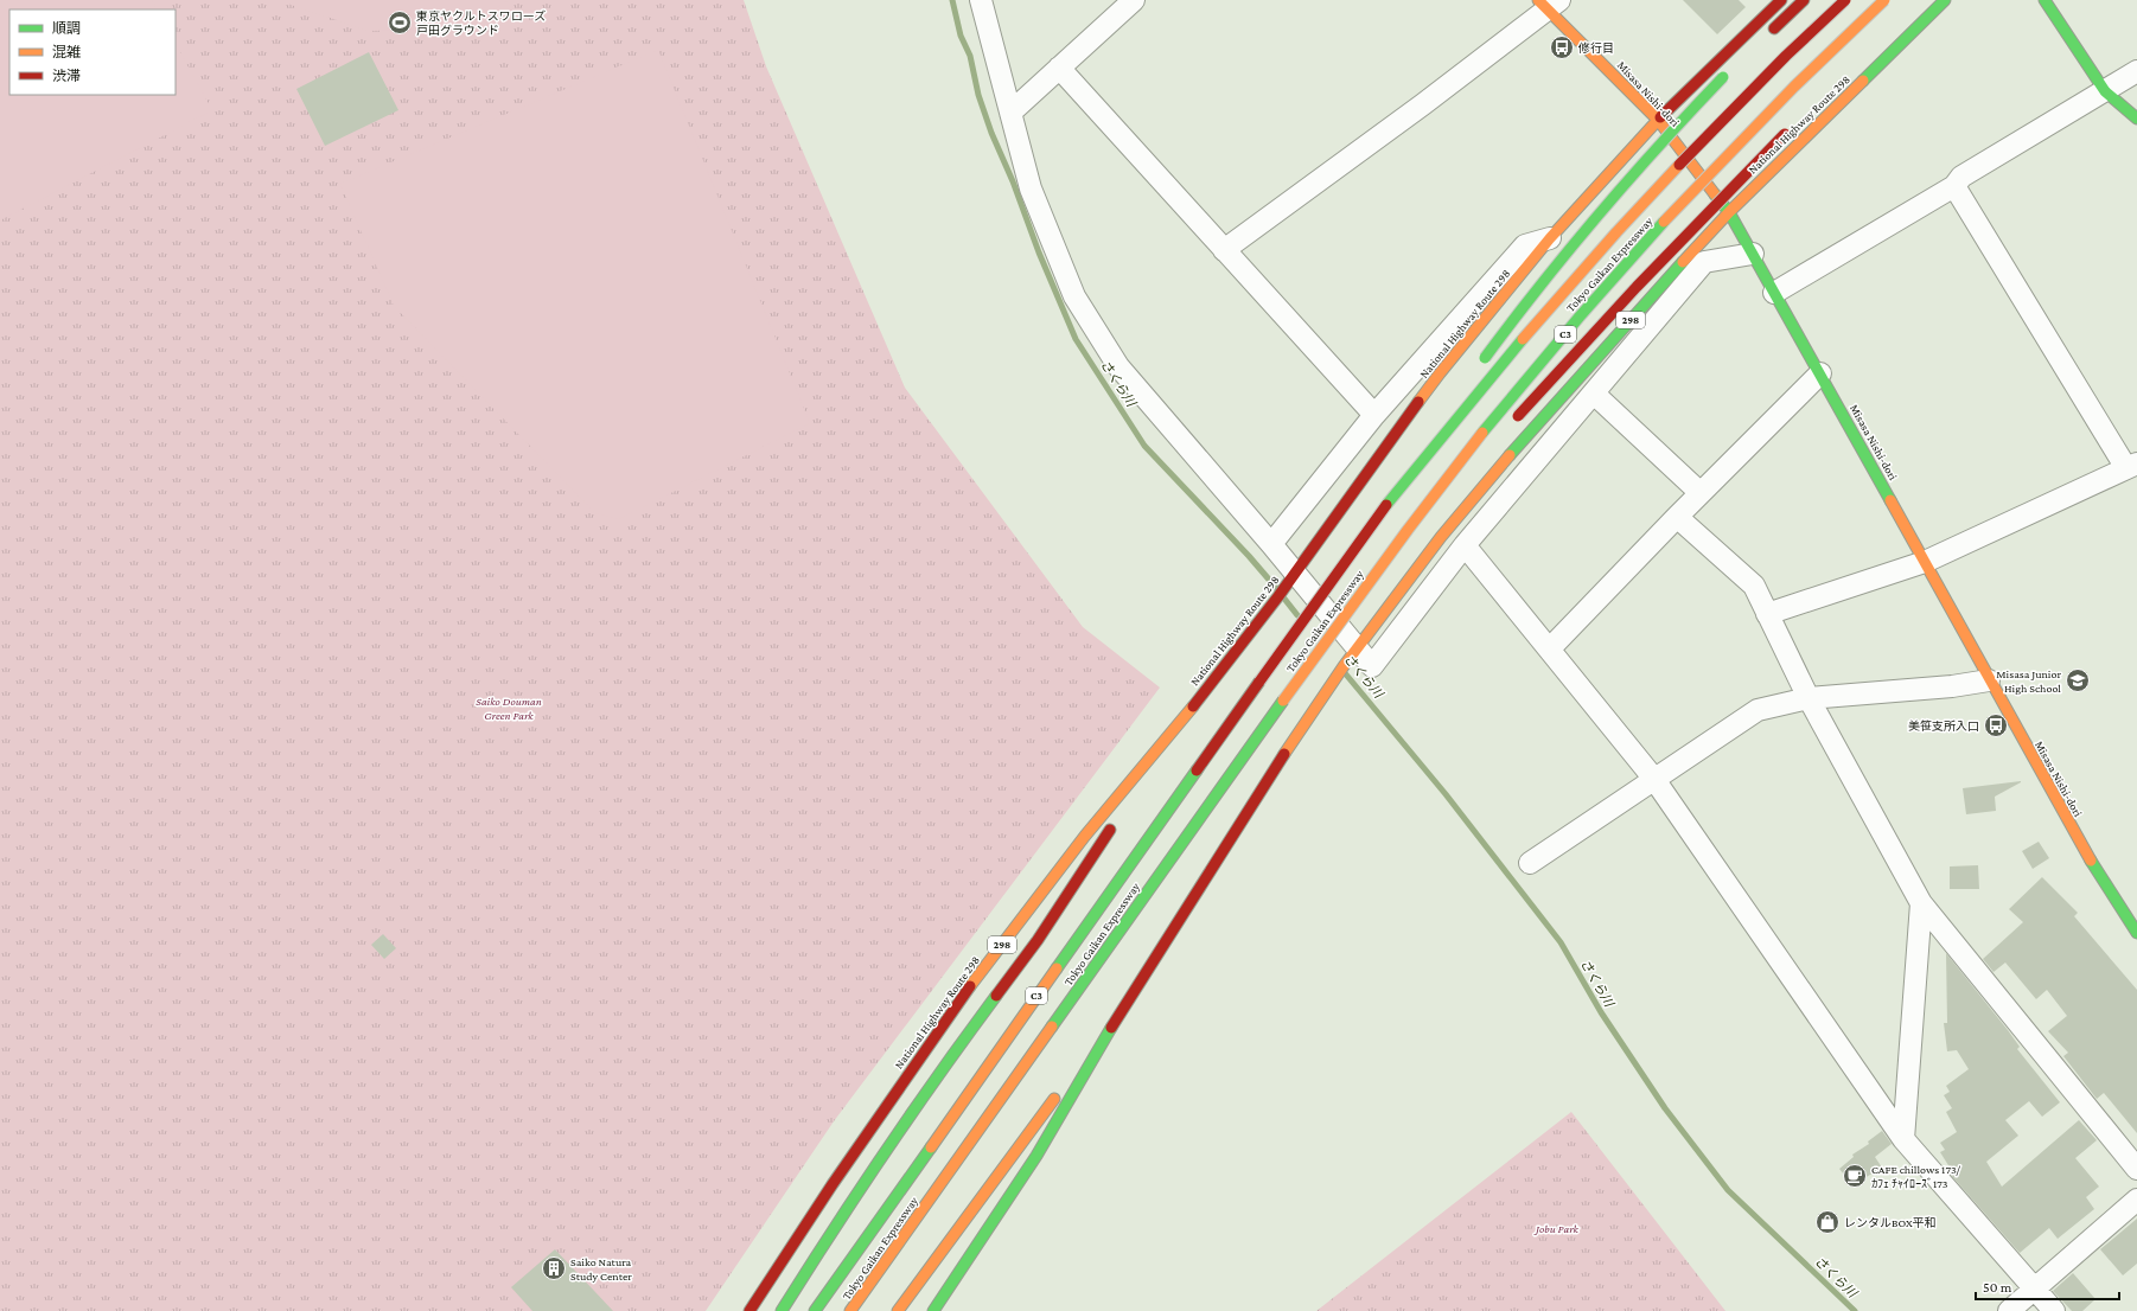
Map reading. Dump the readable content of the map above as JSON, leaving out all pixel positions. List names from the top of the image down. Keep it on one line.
{"streets":{"main road":["Misasa Nishi-dori","National Highway Route 298","Tokyo Gaikan Expressway","298","C3"]},"crossings":[["Misasa Nishi-dori","National Highway Route 298"]],"water":["さくら川"],"parks":["Saiko Douman Green Park","Jobu Park"],"places":{"sports":["東京ヤクルトスワローズ 戸田グラウンド"],"bus stop":["修行目","美笹支所入口"],"school or university":["Misasa Junior High School"],"cafe":["CAFE chillows 173/ ｶﾌｪ ﾁｬｲﾛｰｽﾞ173"],"shop":["レンタルBOX平和"],"building":["Saiko Natura Study Center"]},"legend":["順調","混雑","渋滞"],"scale_bar":"50 m"}
